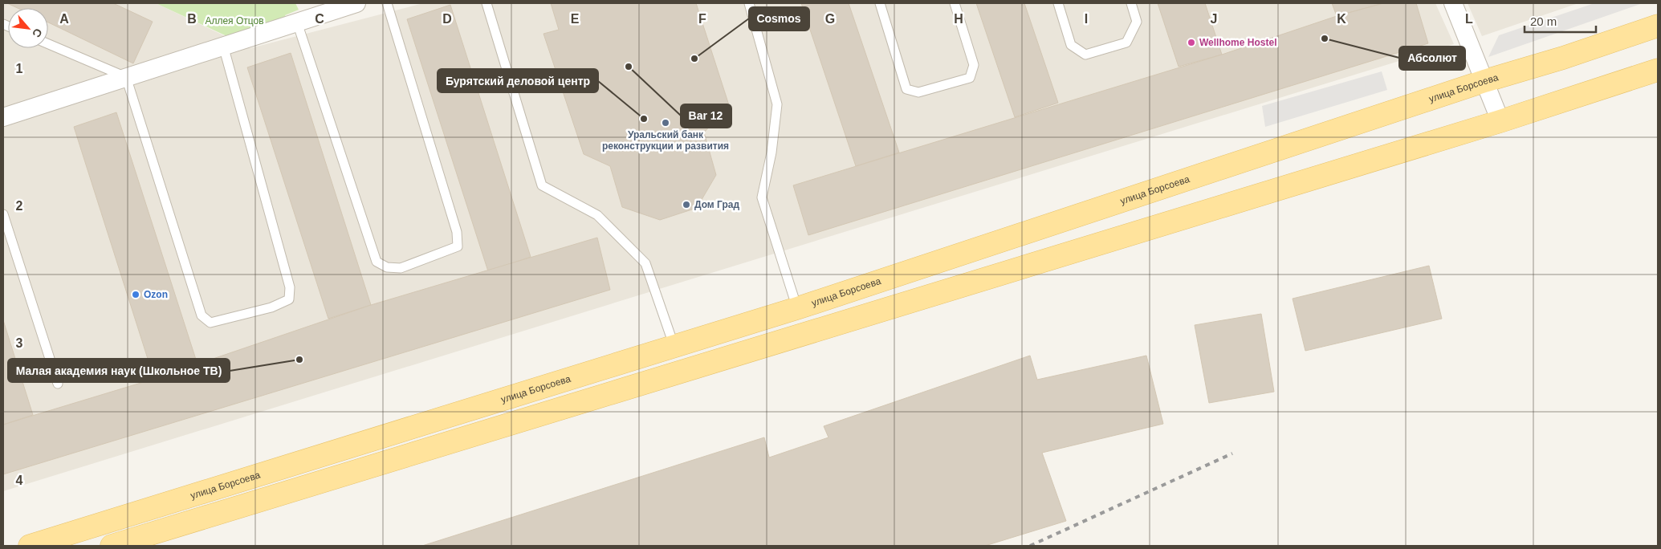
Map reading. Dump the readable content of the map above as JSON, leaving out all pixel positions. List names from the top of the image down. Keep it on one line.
{"streets":{"main road":["улица Борсоева"]},"parks":["Аллея Отцов"],"places":["Абсолют","Wellhome Hostel","Cosmos","Bar 12","Бурятский деловой центр","Уральский банк реконструкции и развития","Дом Град","Ozon","Малая академия наук (Школьное ТВ)"],"scale_bar":"20 m","north":"bottom right","grid":{"columns":["A","B","C","D","E","F","G","H","I","J","K","L"],"rows":["1","2","3","4"]}}
